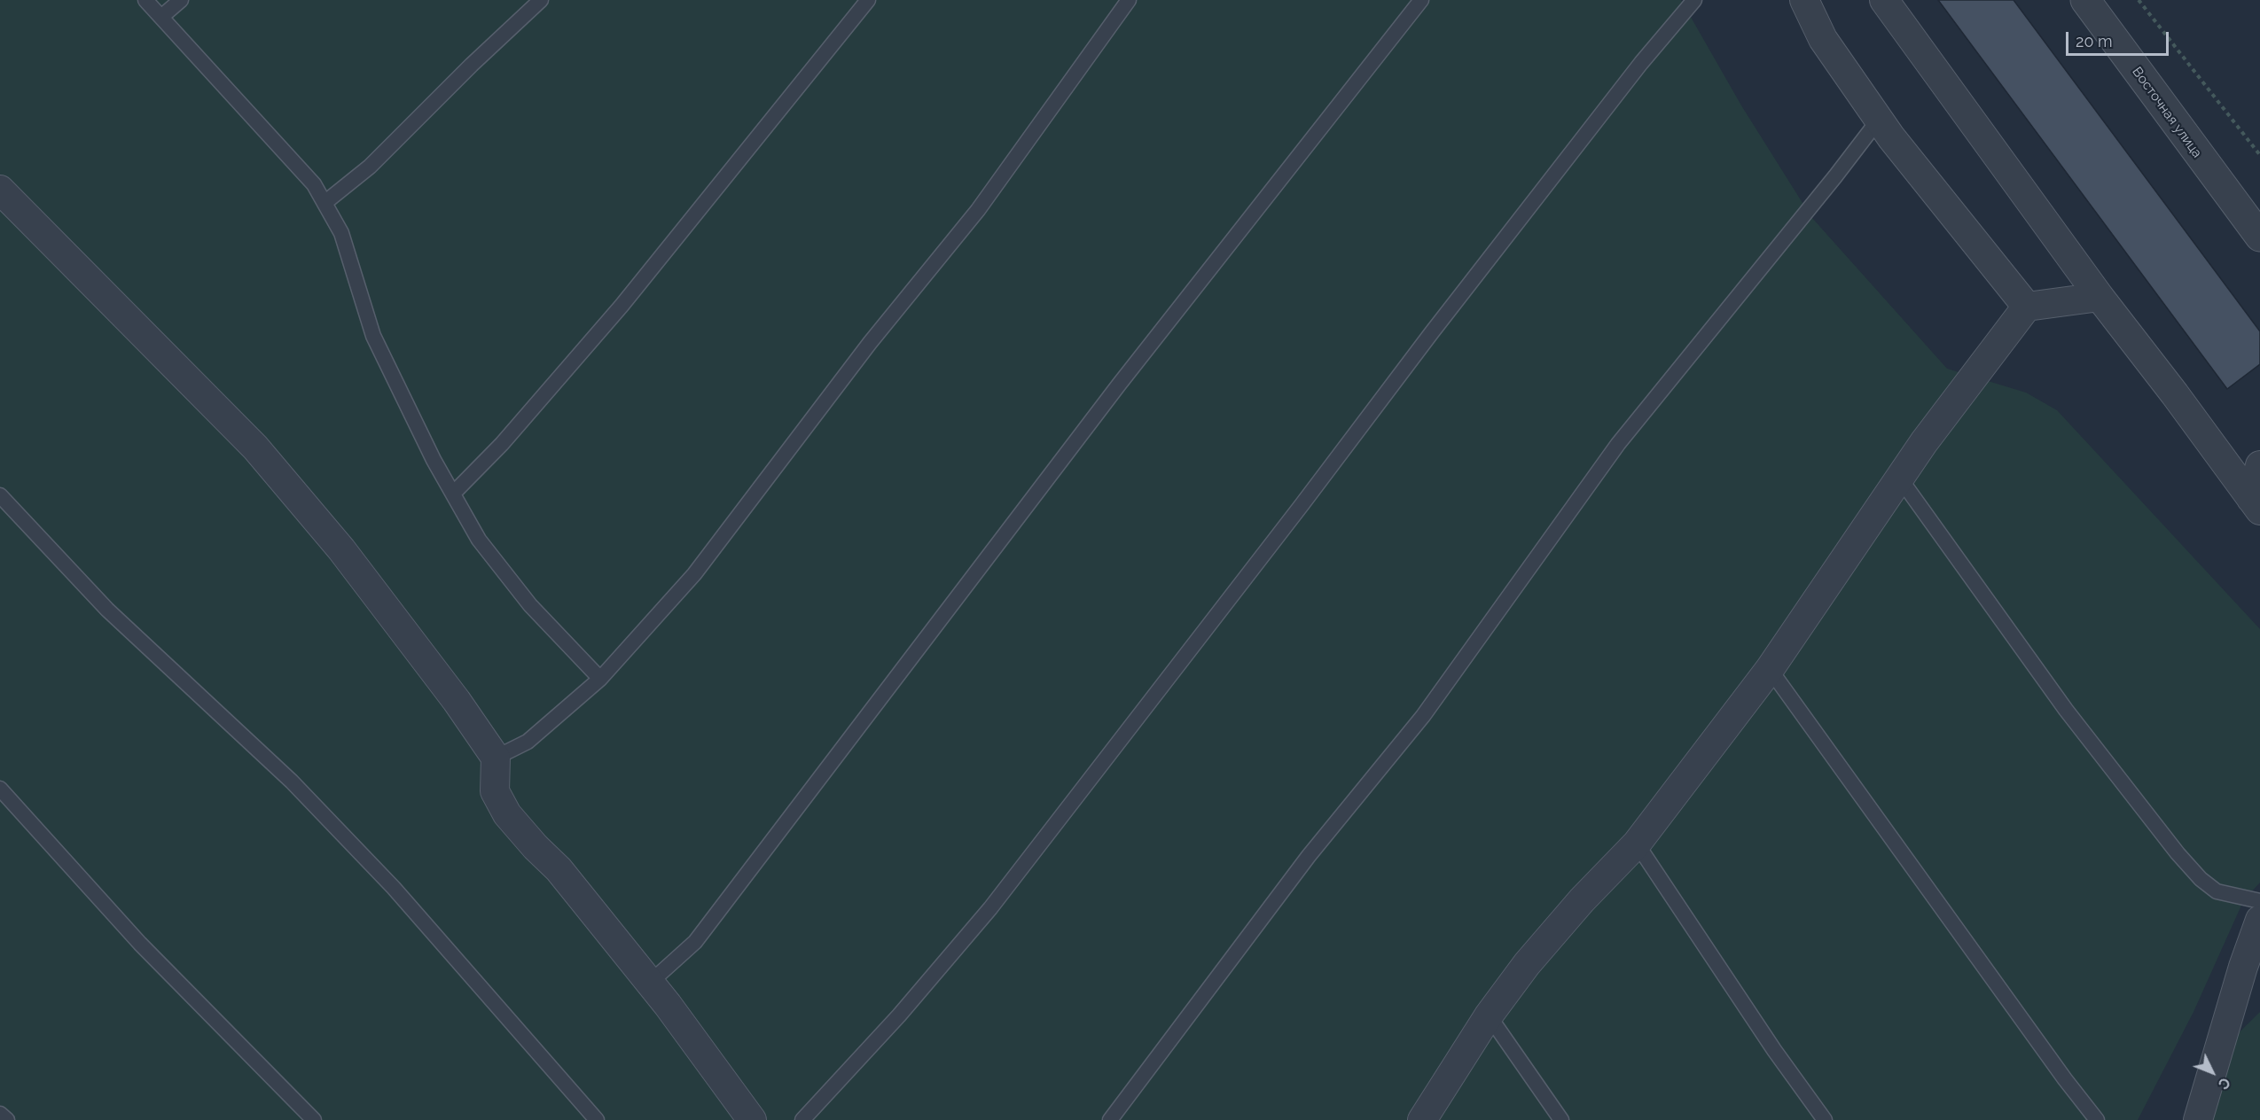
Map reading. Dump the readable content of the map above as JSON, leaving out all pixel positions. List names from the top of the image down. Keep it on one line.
{"streets":{"street":["Восточная улица"]},"scale_bar":"20 m","north":"bottom right"}
